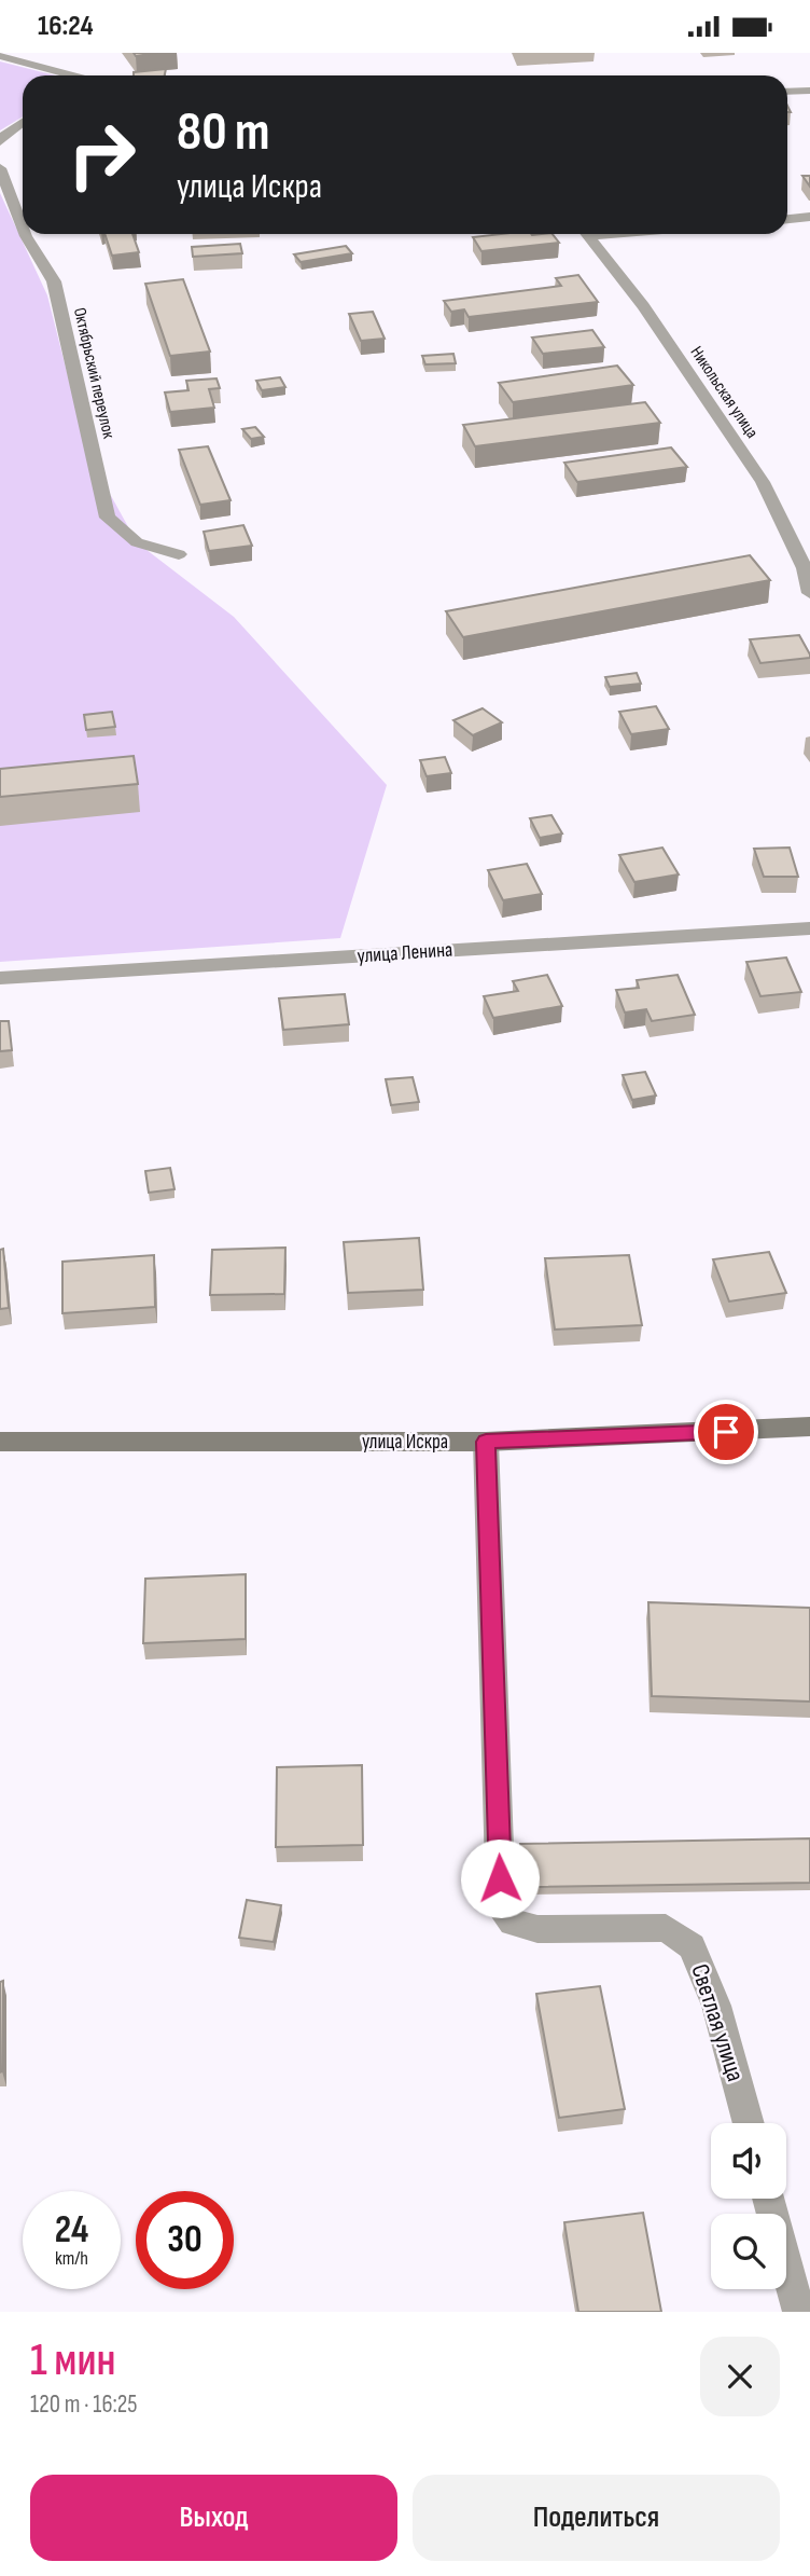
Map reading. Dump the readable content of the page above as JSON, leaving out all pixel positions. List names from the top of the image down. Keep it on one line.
{"streets":{"street":["Октябрьский переулок","Никольская улица","улица Ленина","улица Искра","Светлая улица"]},"crossings":[["улица Искра","Светлая улица"]],"page":{"status":"16:24","turn":["80 m","улица Искра"],"speed":"24 km/h","limit":"30","heading":["1 мин","120 m · 16:25"],"buttons":["Выход","Поделиться"]}}
